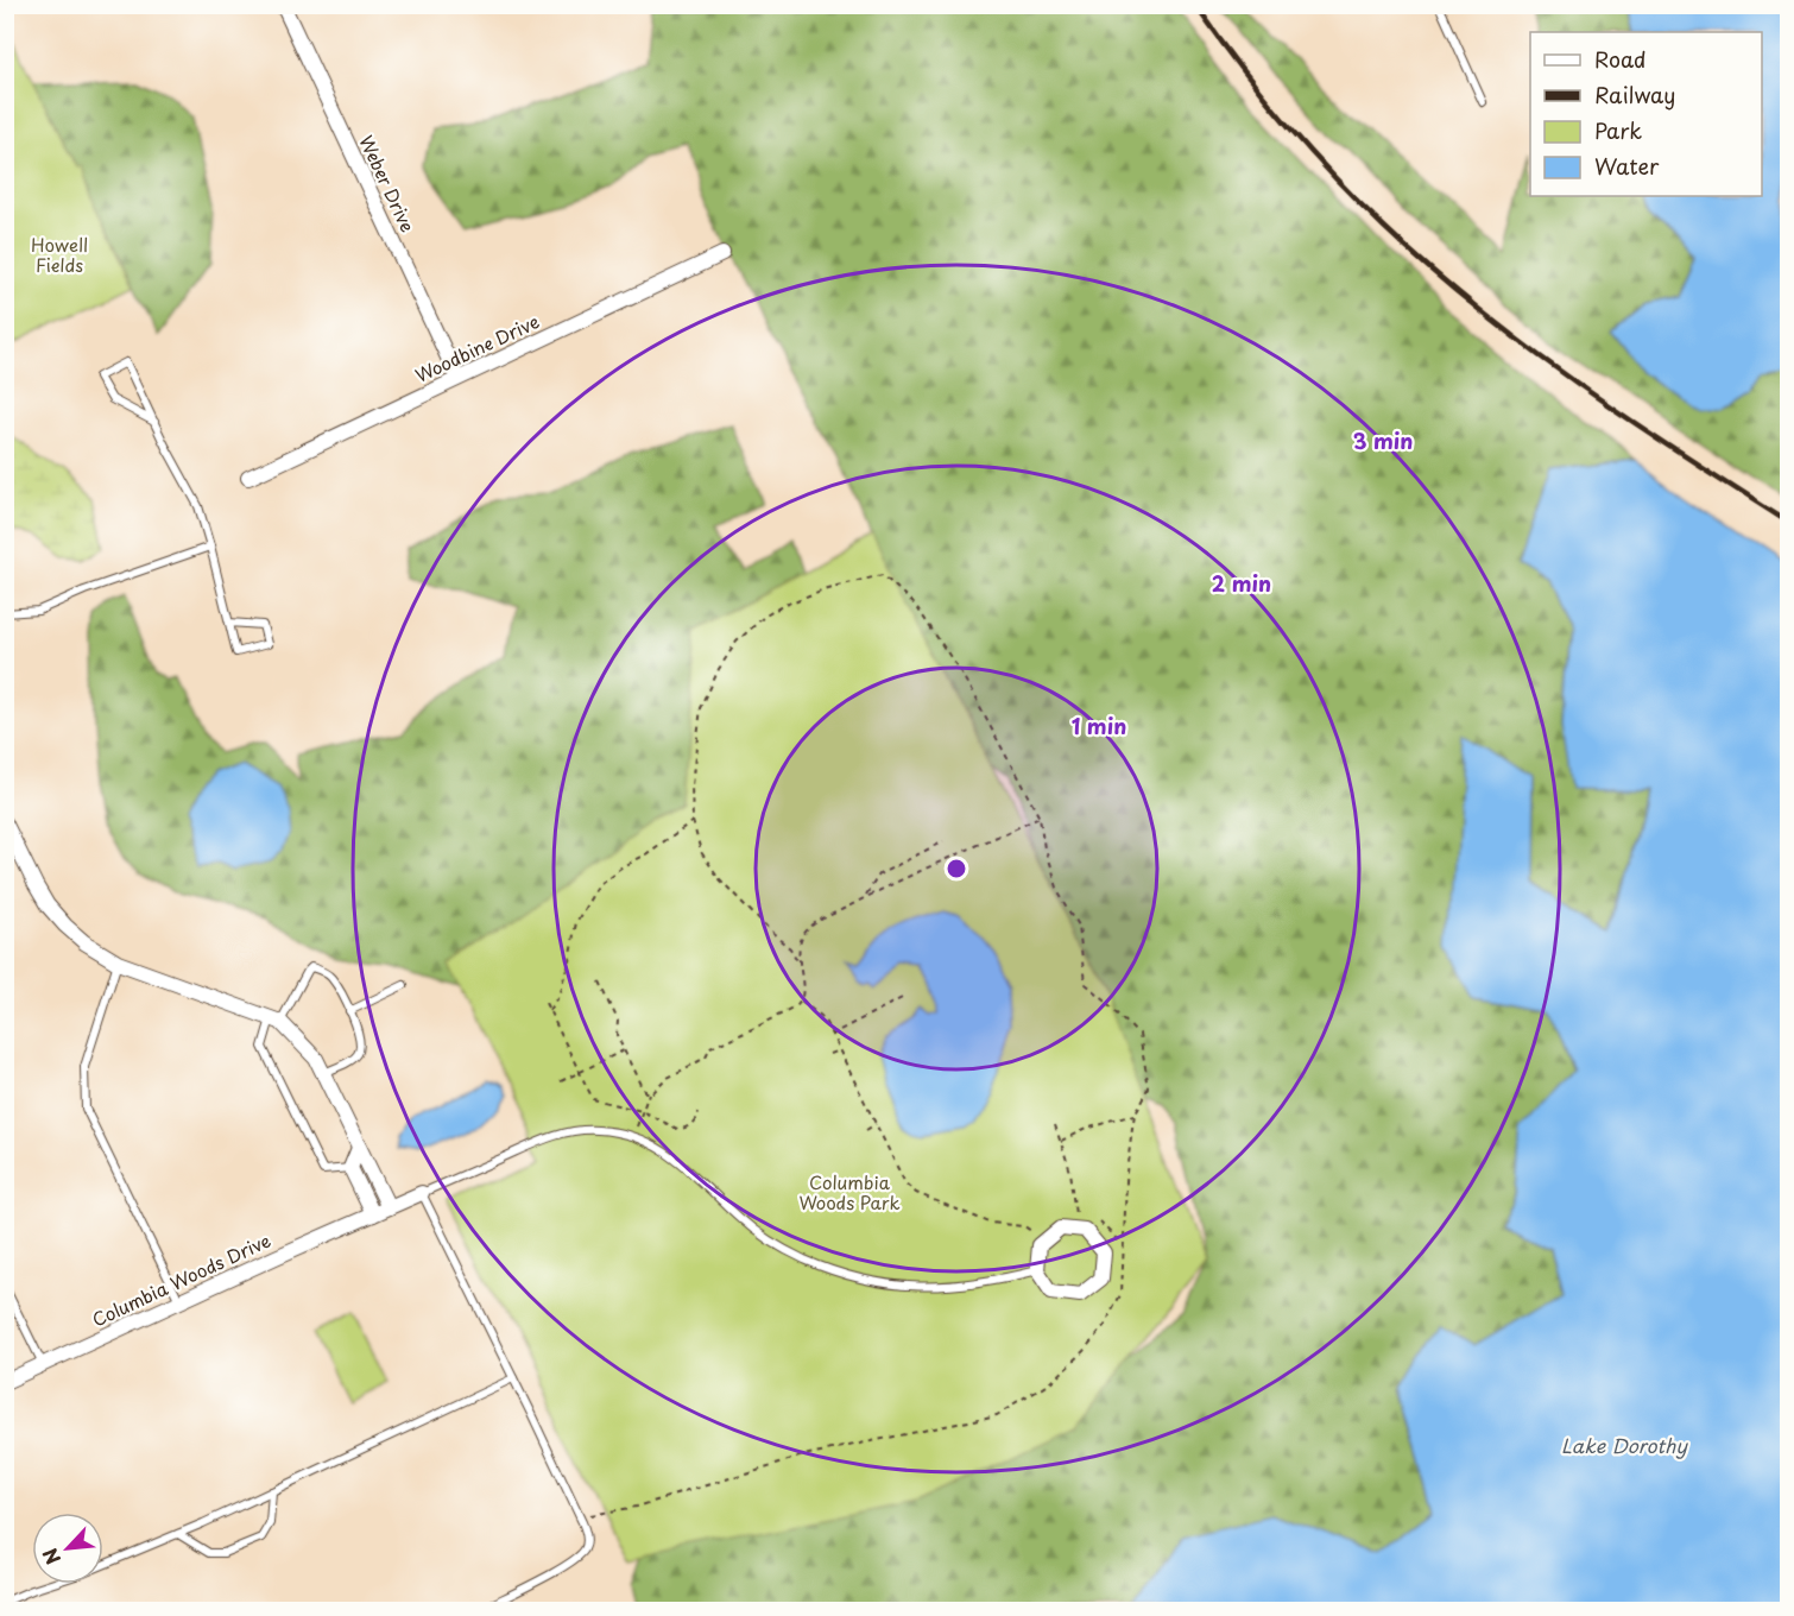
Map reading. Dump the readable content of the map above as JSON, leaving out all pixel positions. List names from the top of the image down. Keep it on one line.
{"streets":{"street":["Weber Drive","Woodbine Drive","Columbia Woods Drive"]},"crossings":[["Weber Drive","Woodbine Drive"]],"water":["Lake Dorothy"],"parks":["Howell Fields","Columbia Woods Park"],"legend":["Road","Railway","Park","Water"],"north":"bottom left","rings":["3 min","2 min","1 min"]}
